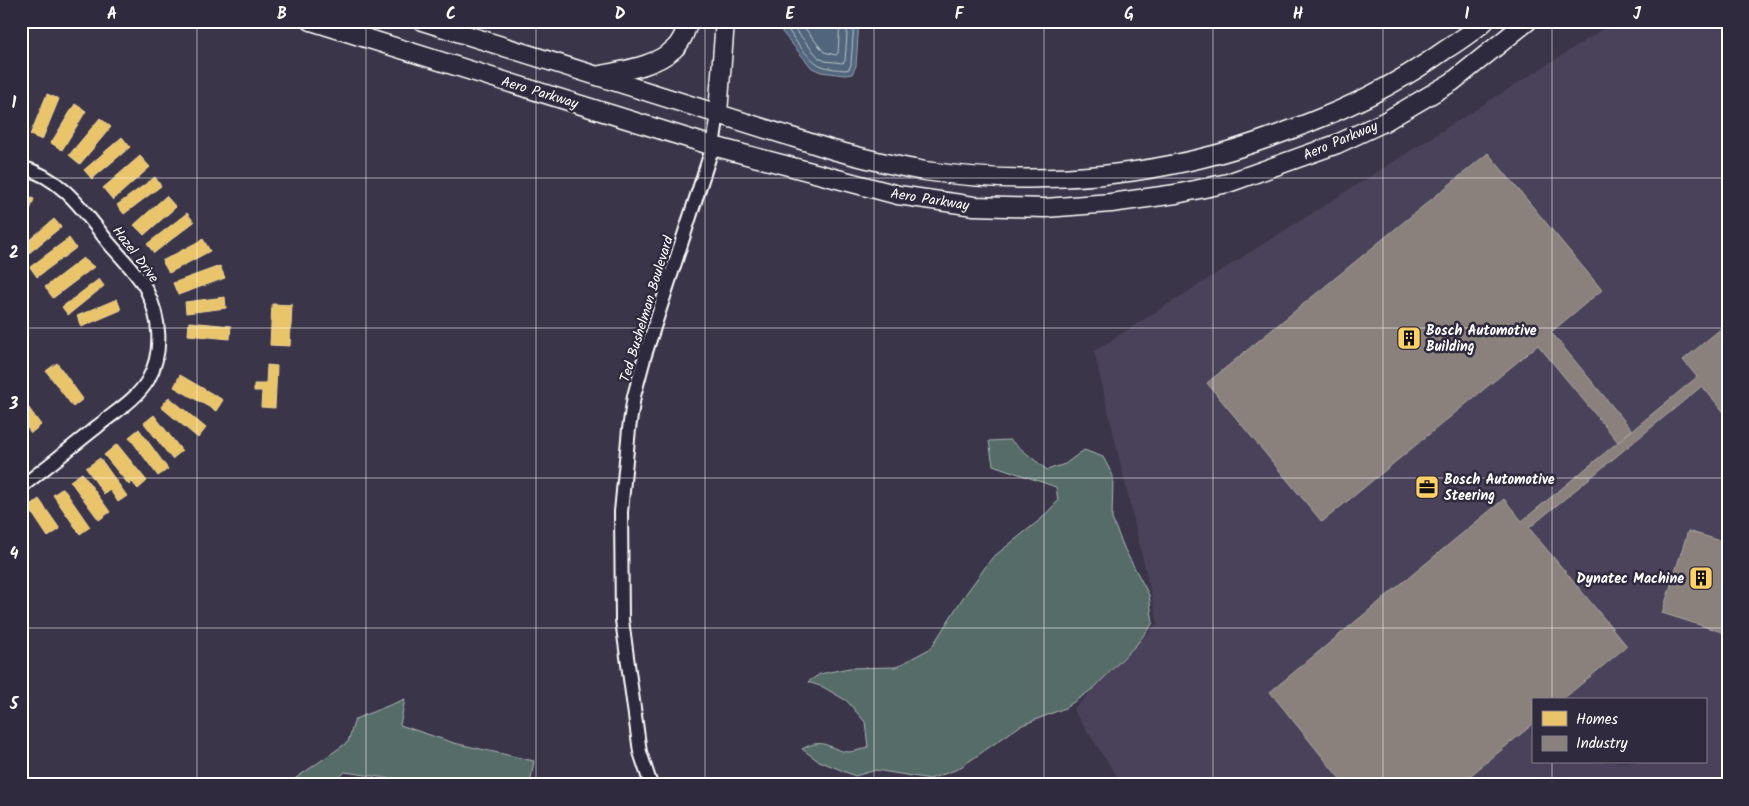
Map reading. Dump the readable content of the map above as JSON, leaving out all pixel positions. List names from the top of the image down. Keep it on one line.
{"streets":{"main road":["Aero Parkway"],"street":["Hazel Drive","Ted Bushelman Boulevard"]},"crossings":[["Aero Parkway","Ted Bushelman Boulevard"]],"places":{"building":["Bosch Automotive Building","Dynatec Machine"],"office":["Bosch Automotive Steering"]},"legend":["Homes","Industry"],"grid":{"columns":["A","B","C","D","E","F","G","H","I","J"],"rows":["1","2","3","4","5"]}}
